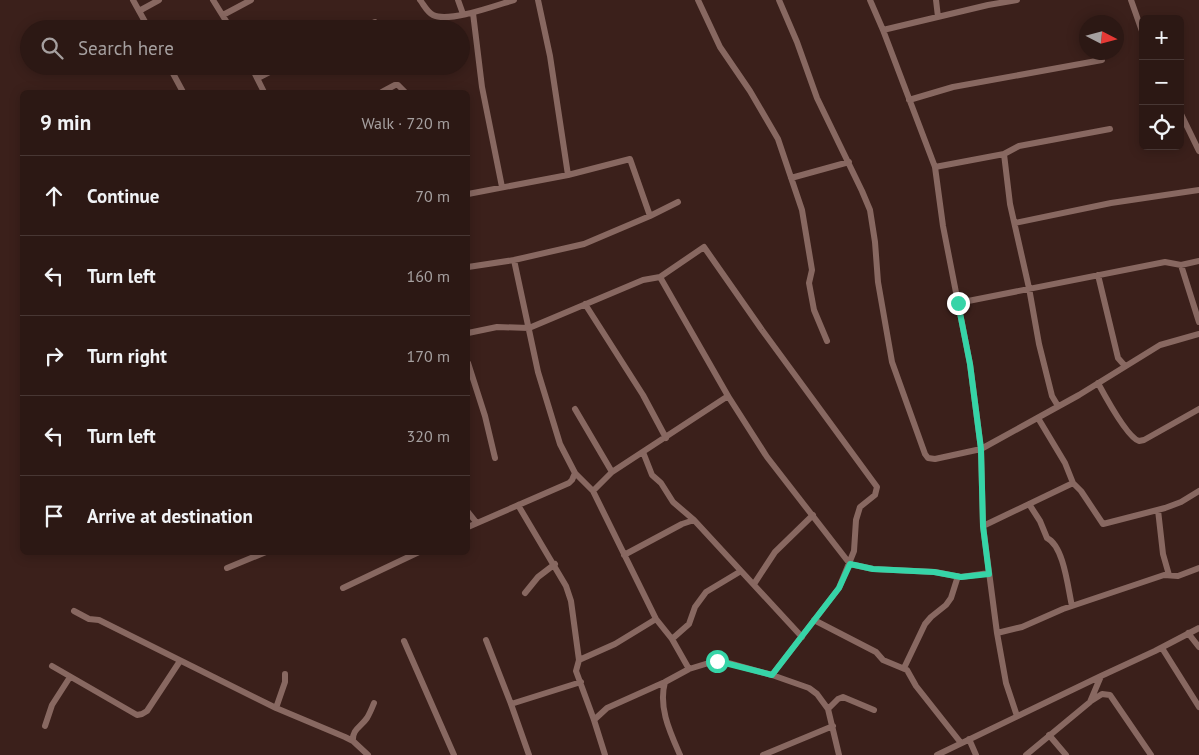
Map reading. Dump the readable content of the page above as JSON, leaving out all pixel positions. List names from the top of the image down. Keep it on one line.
{"north":"right","page":{"map_buttons":["+","−"],"search":"Search here","heading":["9 min","Walk · 720 m"],"list":[["Continue","70 m"],["Turn left","160 m"],["Turn right","170 m"],["Turn left","320 m"],"Arrive at destination"]}}
